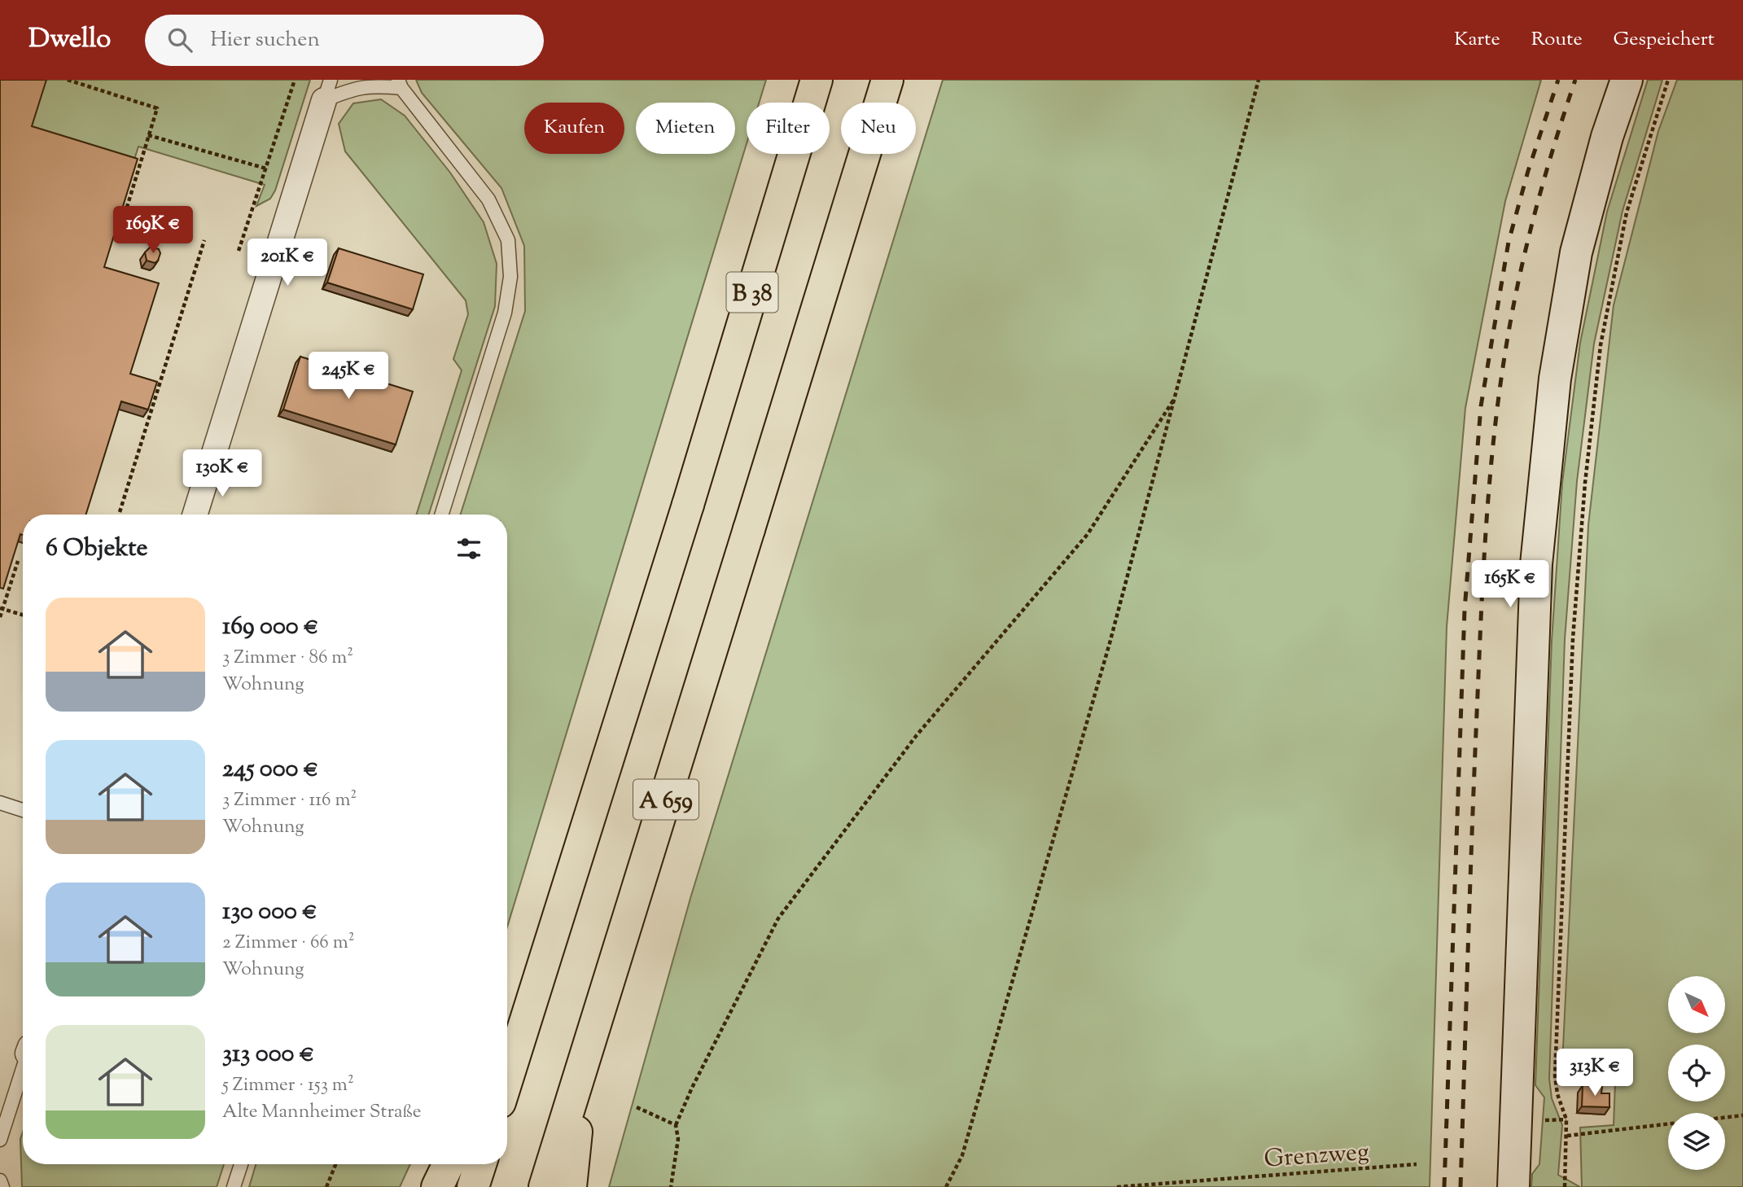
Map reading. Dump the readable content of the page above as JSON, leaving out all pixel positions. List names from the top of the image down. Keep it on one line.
{"streets":{"highway":["B 38","A 659"],"path":["Grenzweg"]},"crossings":[["B 38","A 659"]],"north":"bottom right","page":{"header":"Dwello","search":"Hier suchen","nav":["Karte","Route","Gespeichert"],"chip":["Kaufen","Mieten","Filter","Neu"],"price":["169K €","201K €","245K €","130K €","165K €","313K €"],"heading":"6 Objekte","list":[{"name":"169 000 €","note":"3 Zimmer · 86 m² · Wohnung"},{"name":"245 000 €","note":"3 Zimmer · 116 m² · Wohnung"},{"name":"130 000 €","note":"2 Zimmer · 66 m² · Wohnung"},{"name":"313 000 €","note":"5 Zimmer · 153 m² · Alte Mannheimer Straße"}]}}
